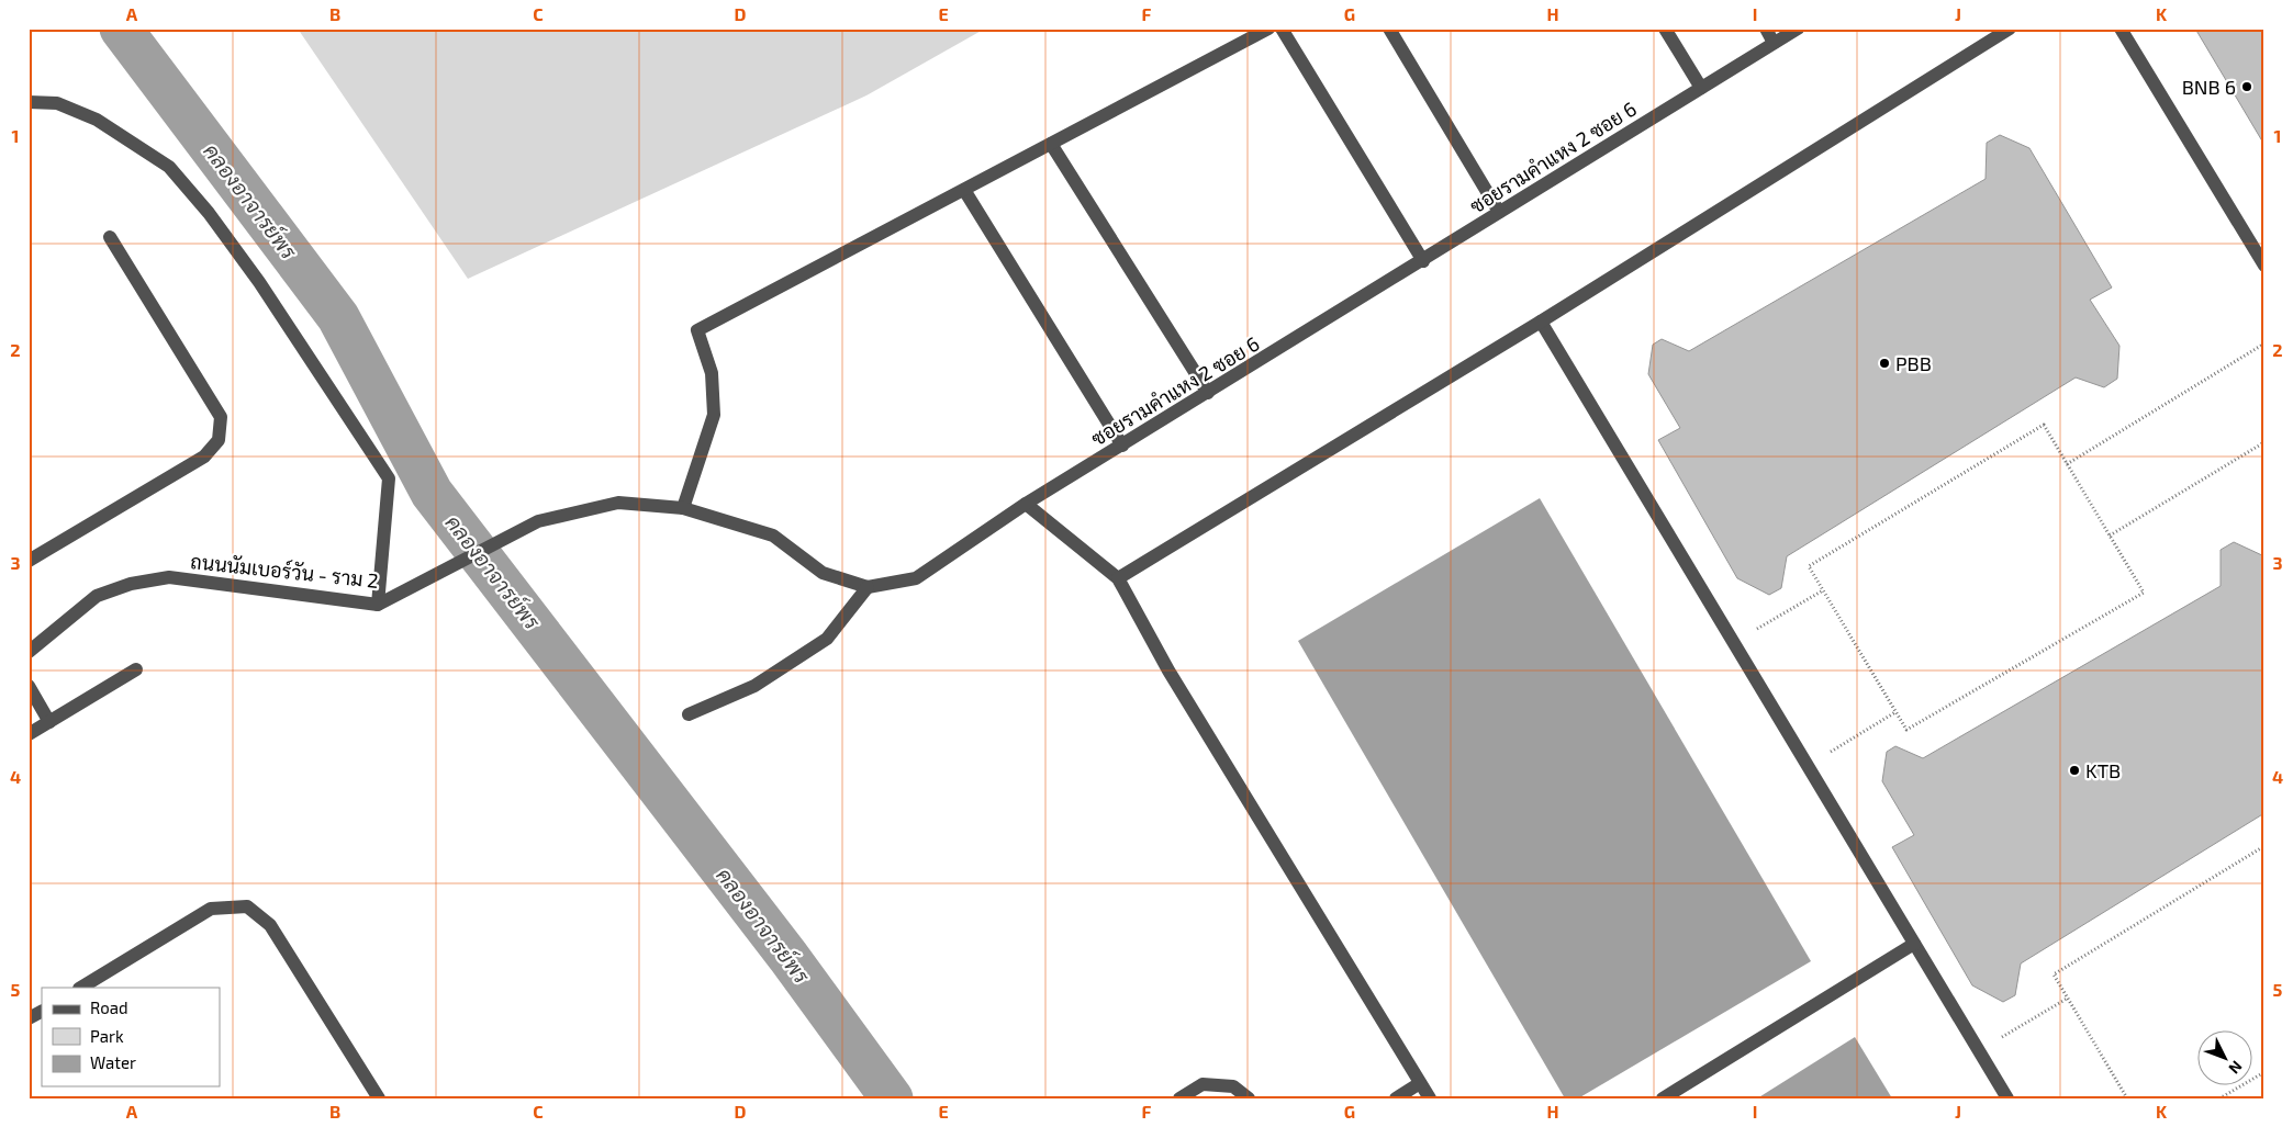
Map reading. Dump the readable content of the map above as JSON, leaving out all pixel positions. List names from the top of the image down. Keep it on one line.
{"streets":{"street":["ซอยรามคำแหง 2 ซอย 6","ถนนนัมเบอร์วัน - ราม 2"]},"crossings":[["ซอยรามคำแหง 2 ซอย 6","ถนนนัมเบอร์วัน - ราม 2"]],"water":["คลองอาจารย์พร"],"places":["BNB 6","PBB","KTB"],"legend":["Road","Park","Water"],"north":"bottom right","grid":{"columns":["A","B","C","D","E","F","G","H","I","J","K"],"rows":["1","2","3","4","5"]}}
